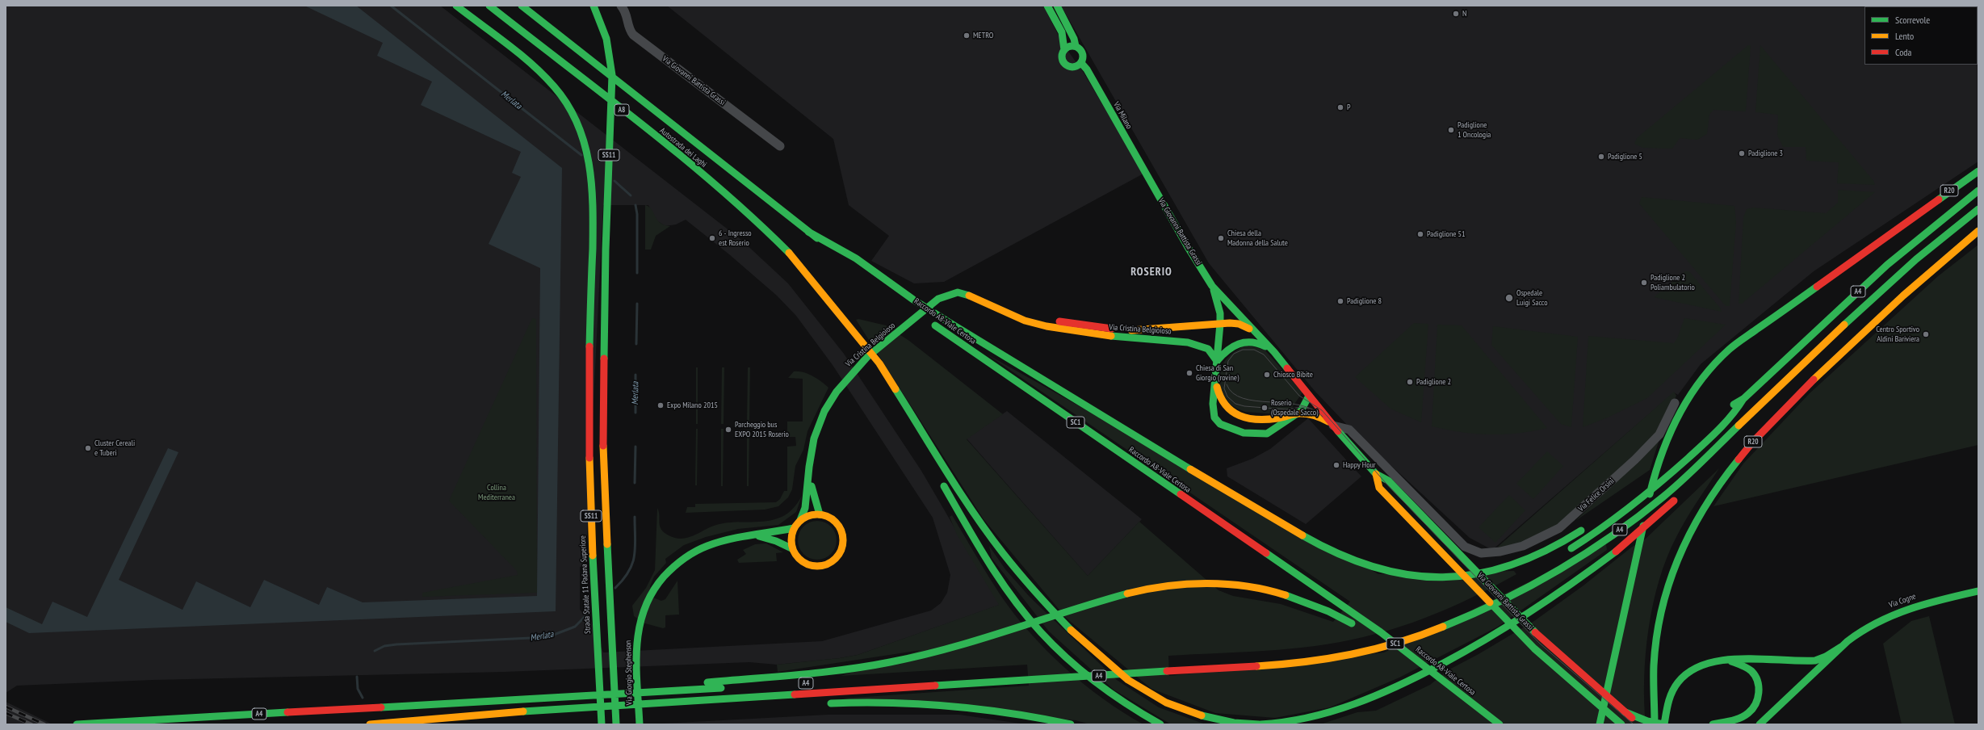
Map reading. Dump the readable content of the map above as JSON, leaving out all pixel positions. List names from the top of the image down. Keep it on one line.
{"streets":{"main road":["Via Giovanni Battista Grassi","A8","Via Milano","Autostrada dei Laghi","SS11","R20","A4","Raccordo A8-Viale Certosa","Via Cristina Belgioioso","SC1","Strada Statale 11 Padana Superiore","Via Cogne","Via Giorgio Stephenson"],"street":["Via Felice Orsini"]},"crossings":[["Via Giovanni Battista Grassi","Via Milano"],["Via Giovanni Battista Grassi","Via Cristina Belgioioso"],["Via Giovanni Battista Grassi","Via Felice Orsini"],["Via Cristina Belgioioso","Via Giorgio Stephenson"]],"districts":["ROSERIO"],"water":["Merlata"],"parks":["Collina Mediterranea"],"places":["N","METRO","P","Padiglione 1 Oncologia","Padiglione 3","Padiglione 5","Padiglione 51","6 - Ingresso est Roserio","Chiesa della Madonna della Salute","Padiglione 2 Poliambulatorio","Ospedale Luigi Sacco","Padiglione 8","Centro Sportivo Aldini Bariviera","Chiesa di San Giorgio (rovine)","Chiosco Bibite","Padiglione 2","Expo Milano 2015","Roserio (Ospedale Sacco)","Parcheggio bus EXPO 2015 Roserio","Cluster Cereali e Tuberi","Happy Hour"],"legend":["Scorrevole","Lento","Coda"]}
